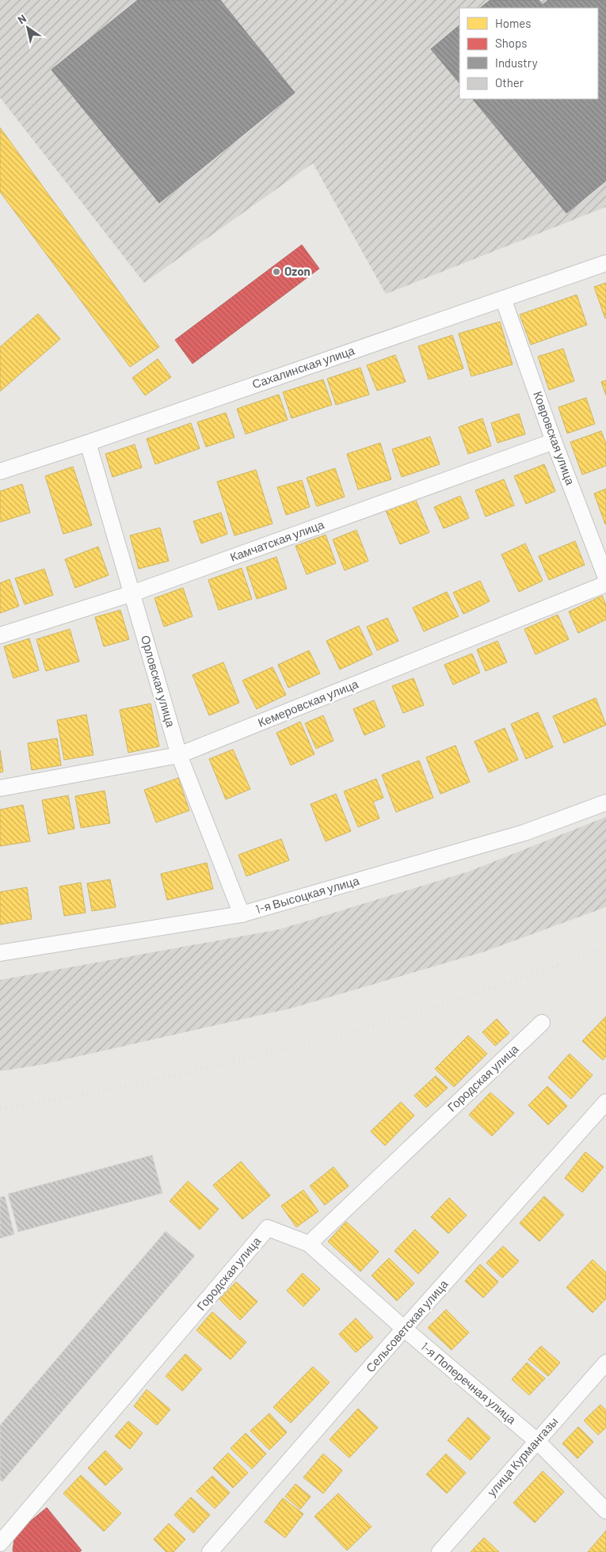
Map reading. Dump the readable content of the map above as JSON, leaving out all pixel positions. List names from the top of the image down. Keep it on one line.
{"streets":{"street":["Сахалинская улица","Ковровская улица","Камчатская улица","Орловская улица","Кемеровская улица","1-я Высоцкая улица","Городская улица","Сельсоветская улица","1-я Поперечная улица","улица Курмангазы"]},"crossings":[["Сахалинская улица","Ковровская улица"],["Сахалинская улица","Орловская улица"],["Ковровская улица","Камчатская улица"],["Камчатская улица","Орловская улица"],["Орловская улица","Кемеровская улица"],["Орловская улица","1-я Высоцкая улица"],["Городская улица","1-я Поперечная улица"],["Сельсоветская улица","1-я Поперечная улица"],["1-я Поперечная улица","улица Курмангазы"]],"places":["Ozon"],"legend":["Homes","Shops","Industry","Other"],"north":"top left"}
